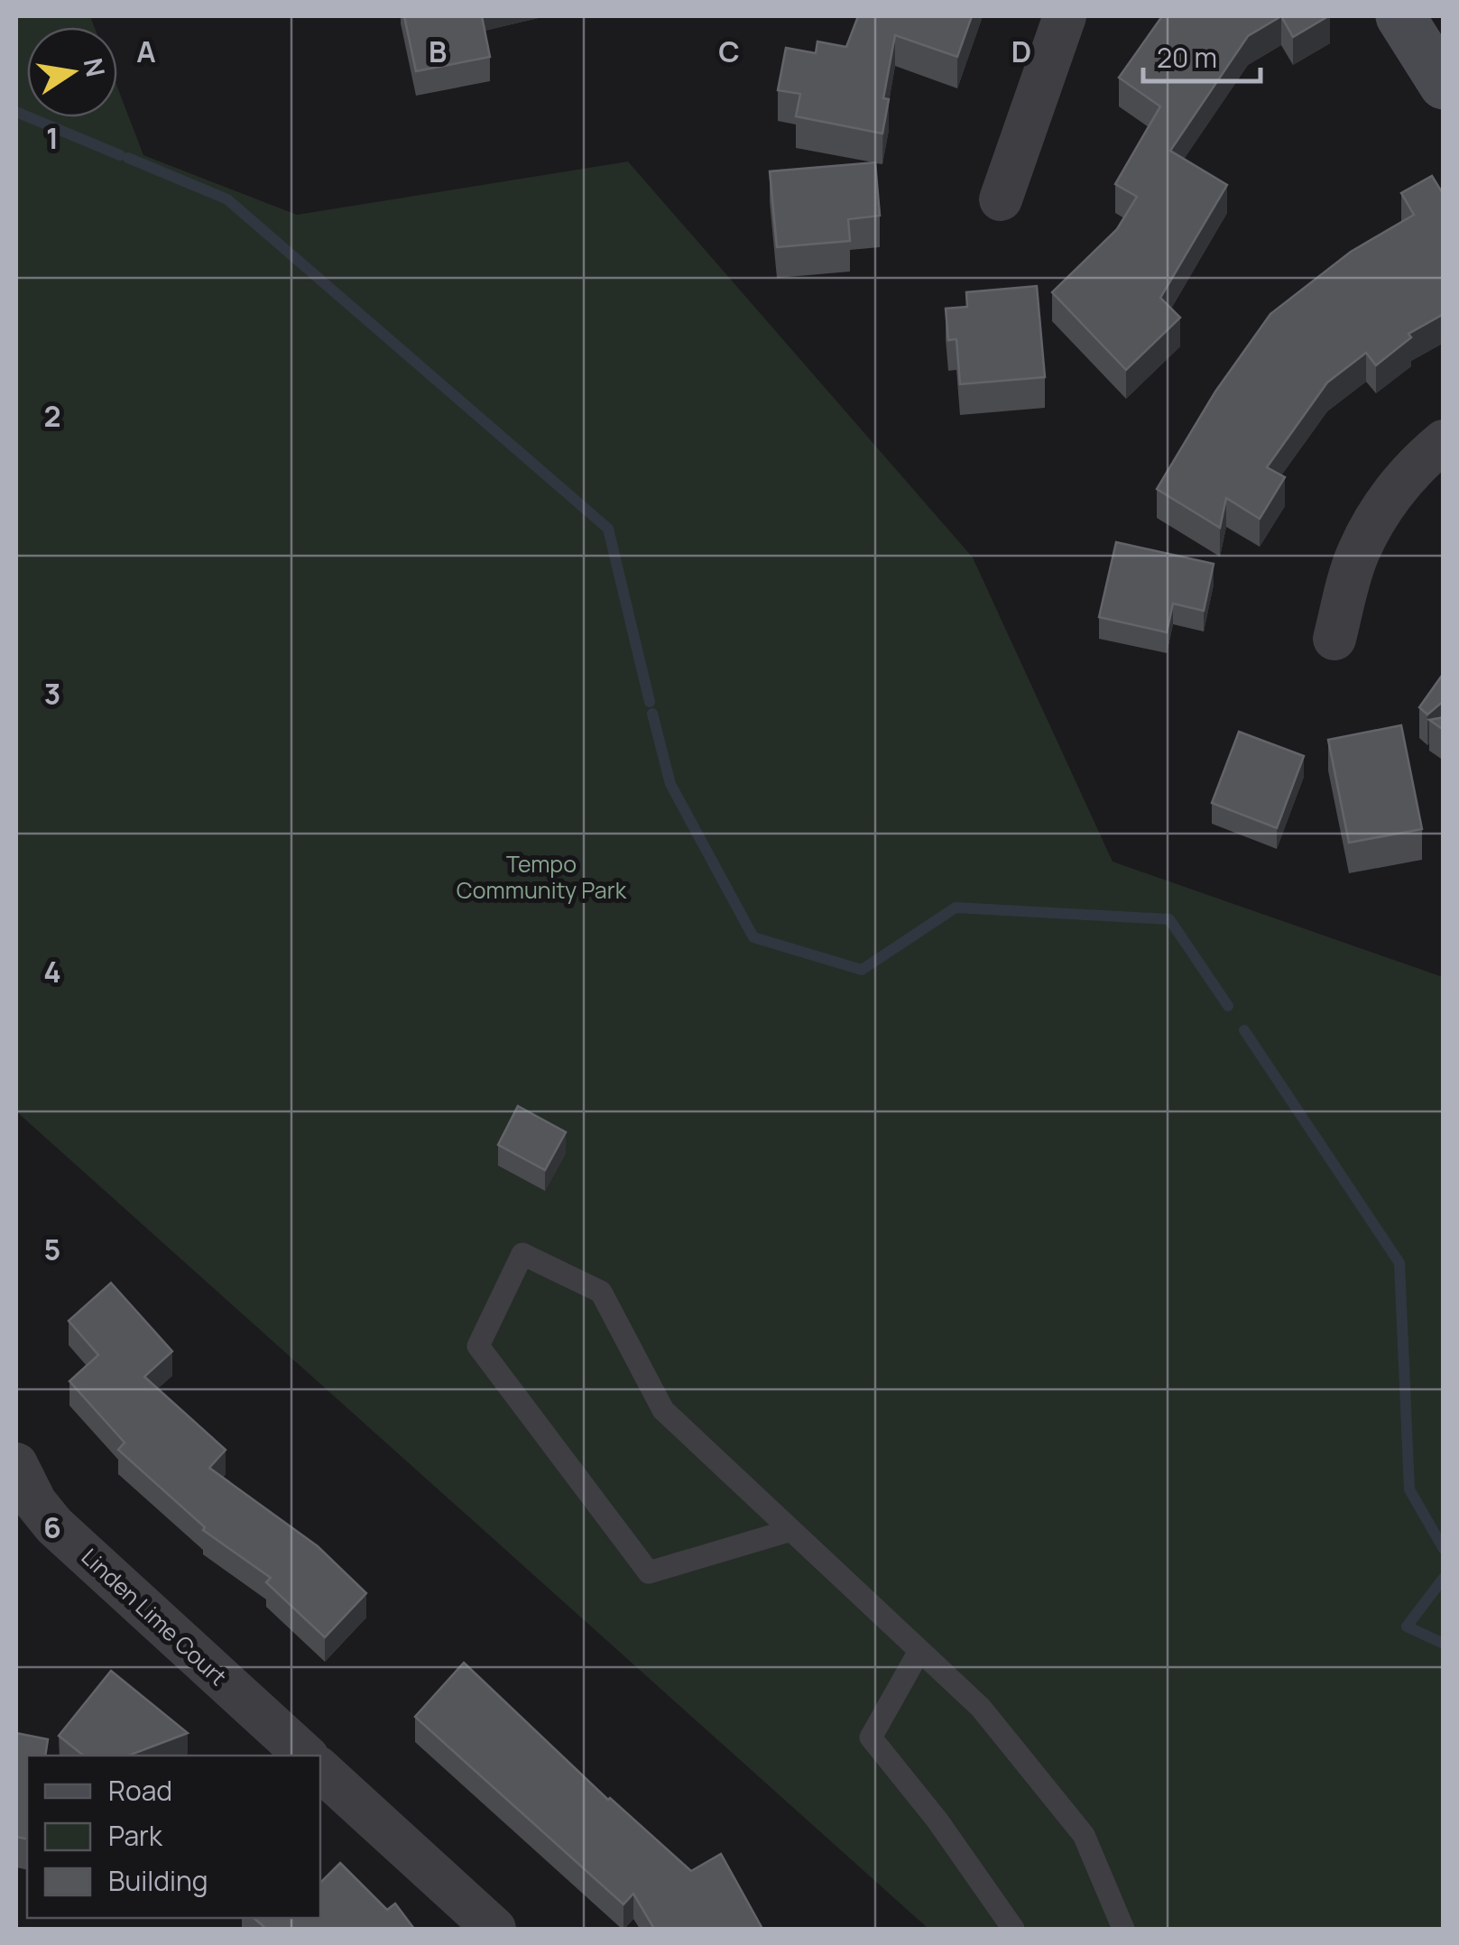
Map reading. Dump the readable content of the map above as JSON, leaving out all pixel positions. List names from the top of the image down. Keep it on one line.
{"streets":{"street":["Linden Lime Court"]},"parks":["Tempo Community Park"],"legend":["Road","Park","Building"],"scale_bar":"20 m","north":"right","grid":{"columns":["A","B","C","D"],"rows":["1","2","3","4","5","6"]}}
